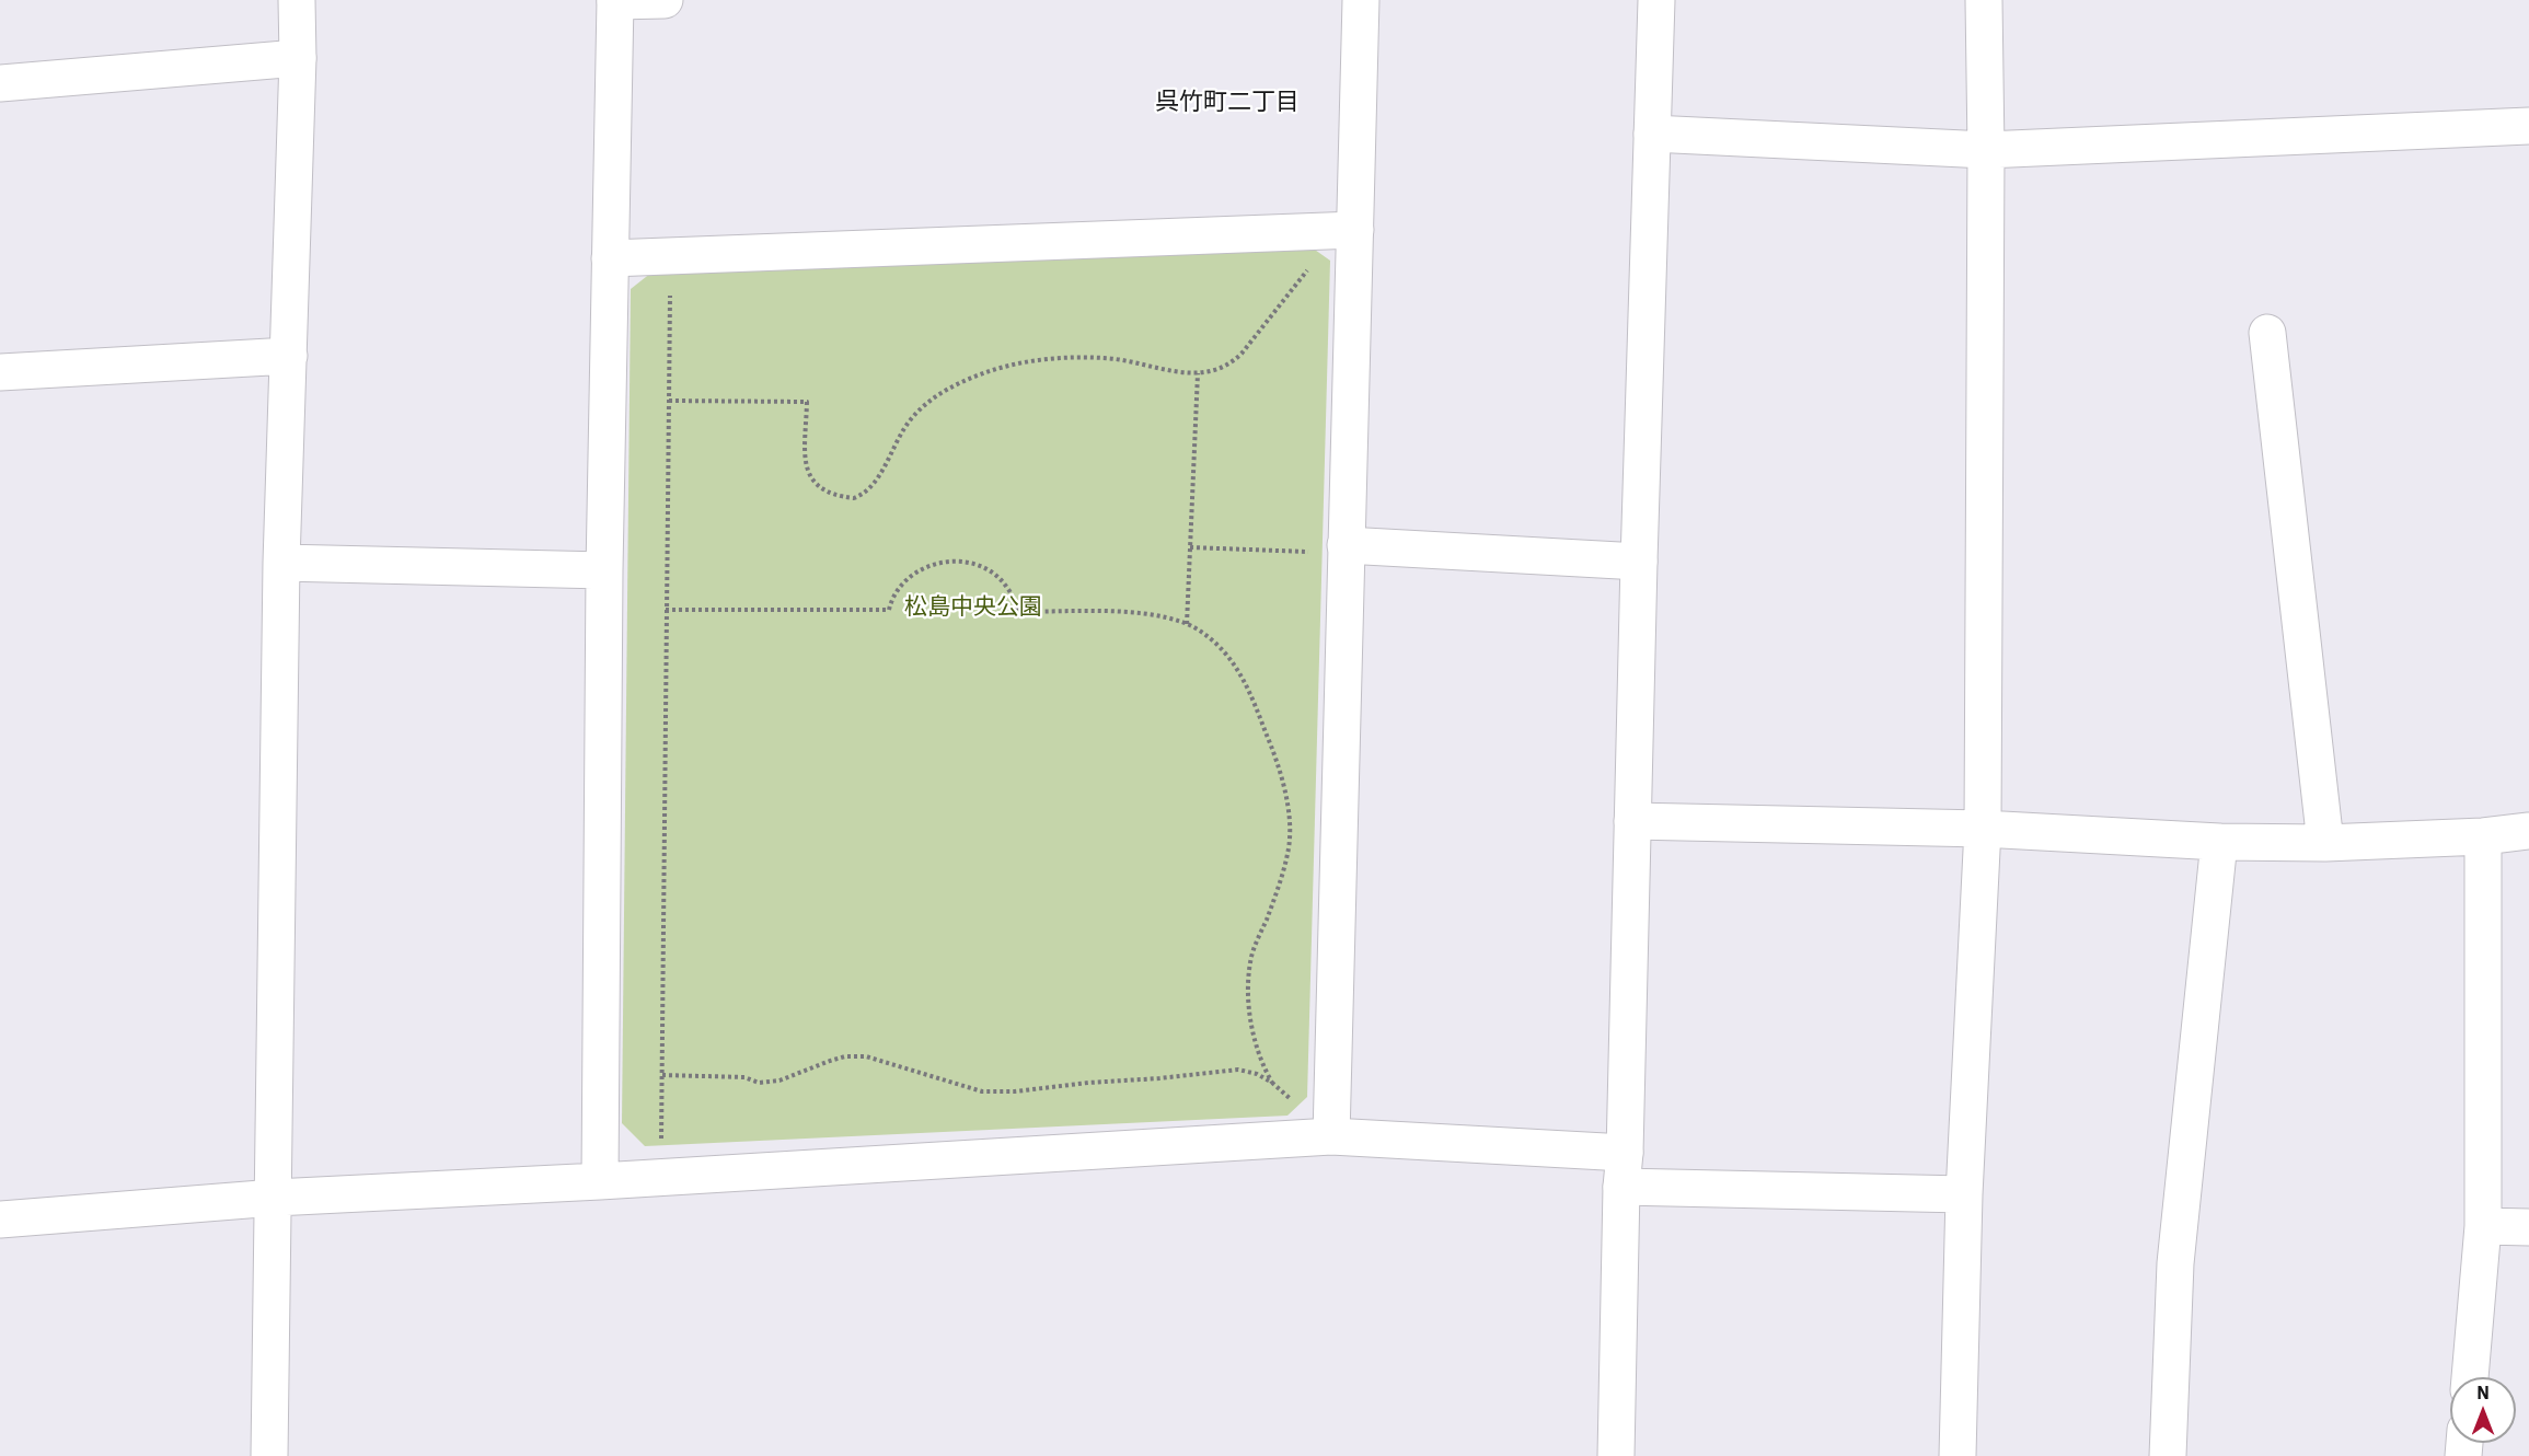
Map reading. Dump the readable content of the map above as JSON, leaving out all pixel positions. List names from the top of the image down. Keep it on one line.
{"districts":["呉竹町二丁目"],"parks":["松島中央公園"],"north":"top"}
